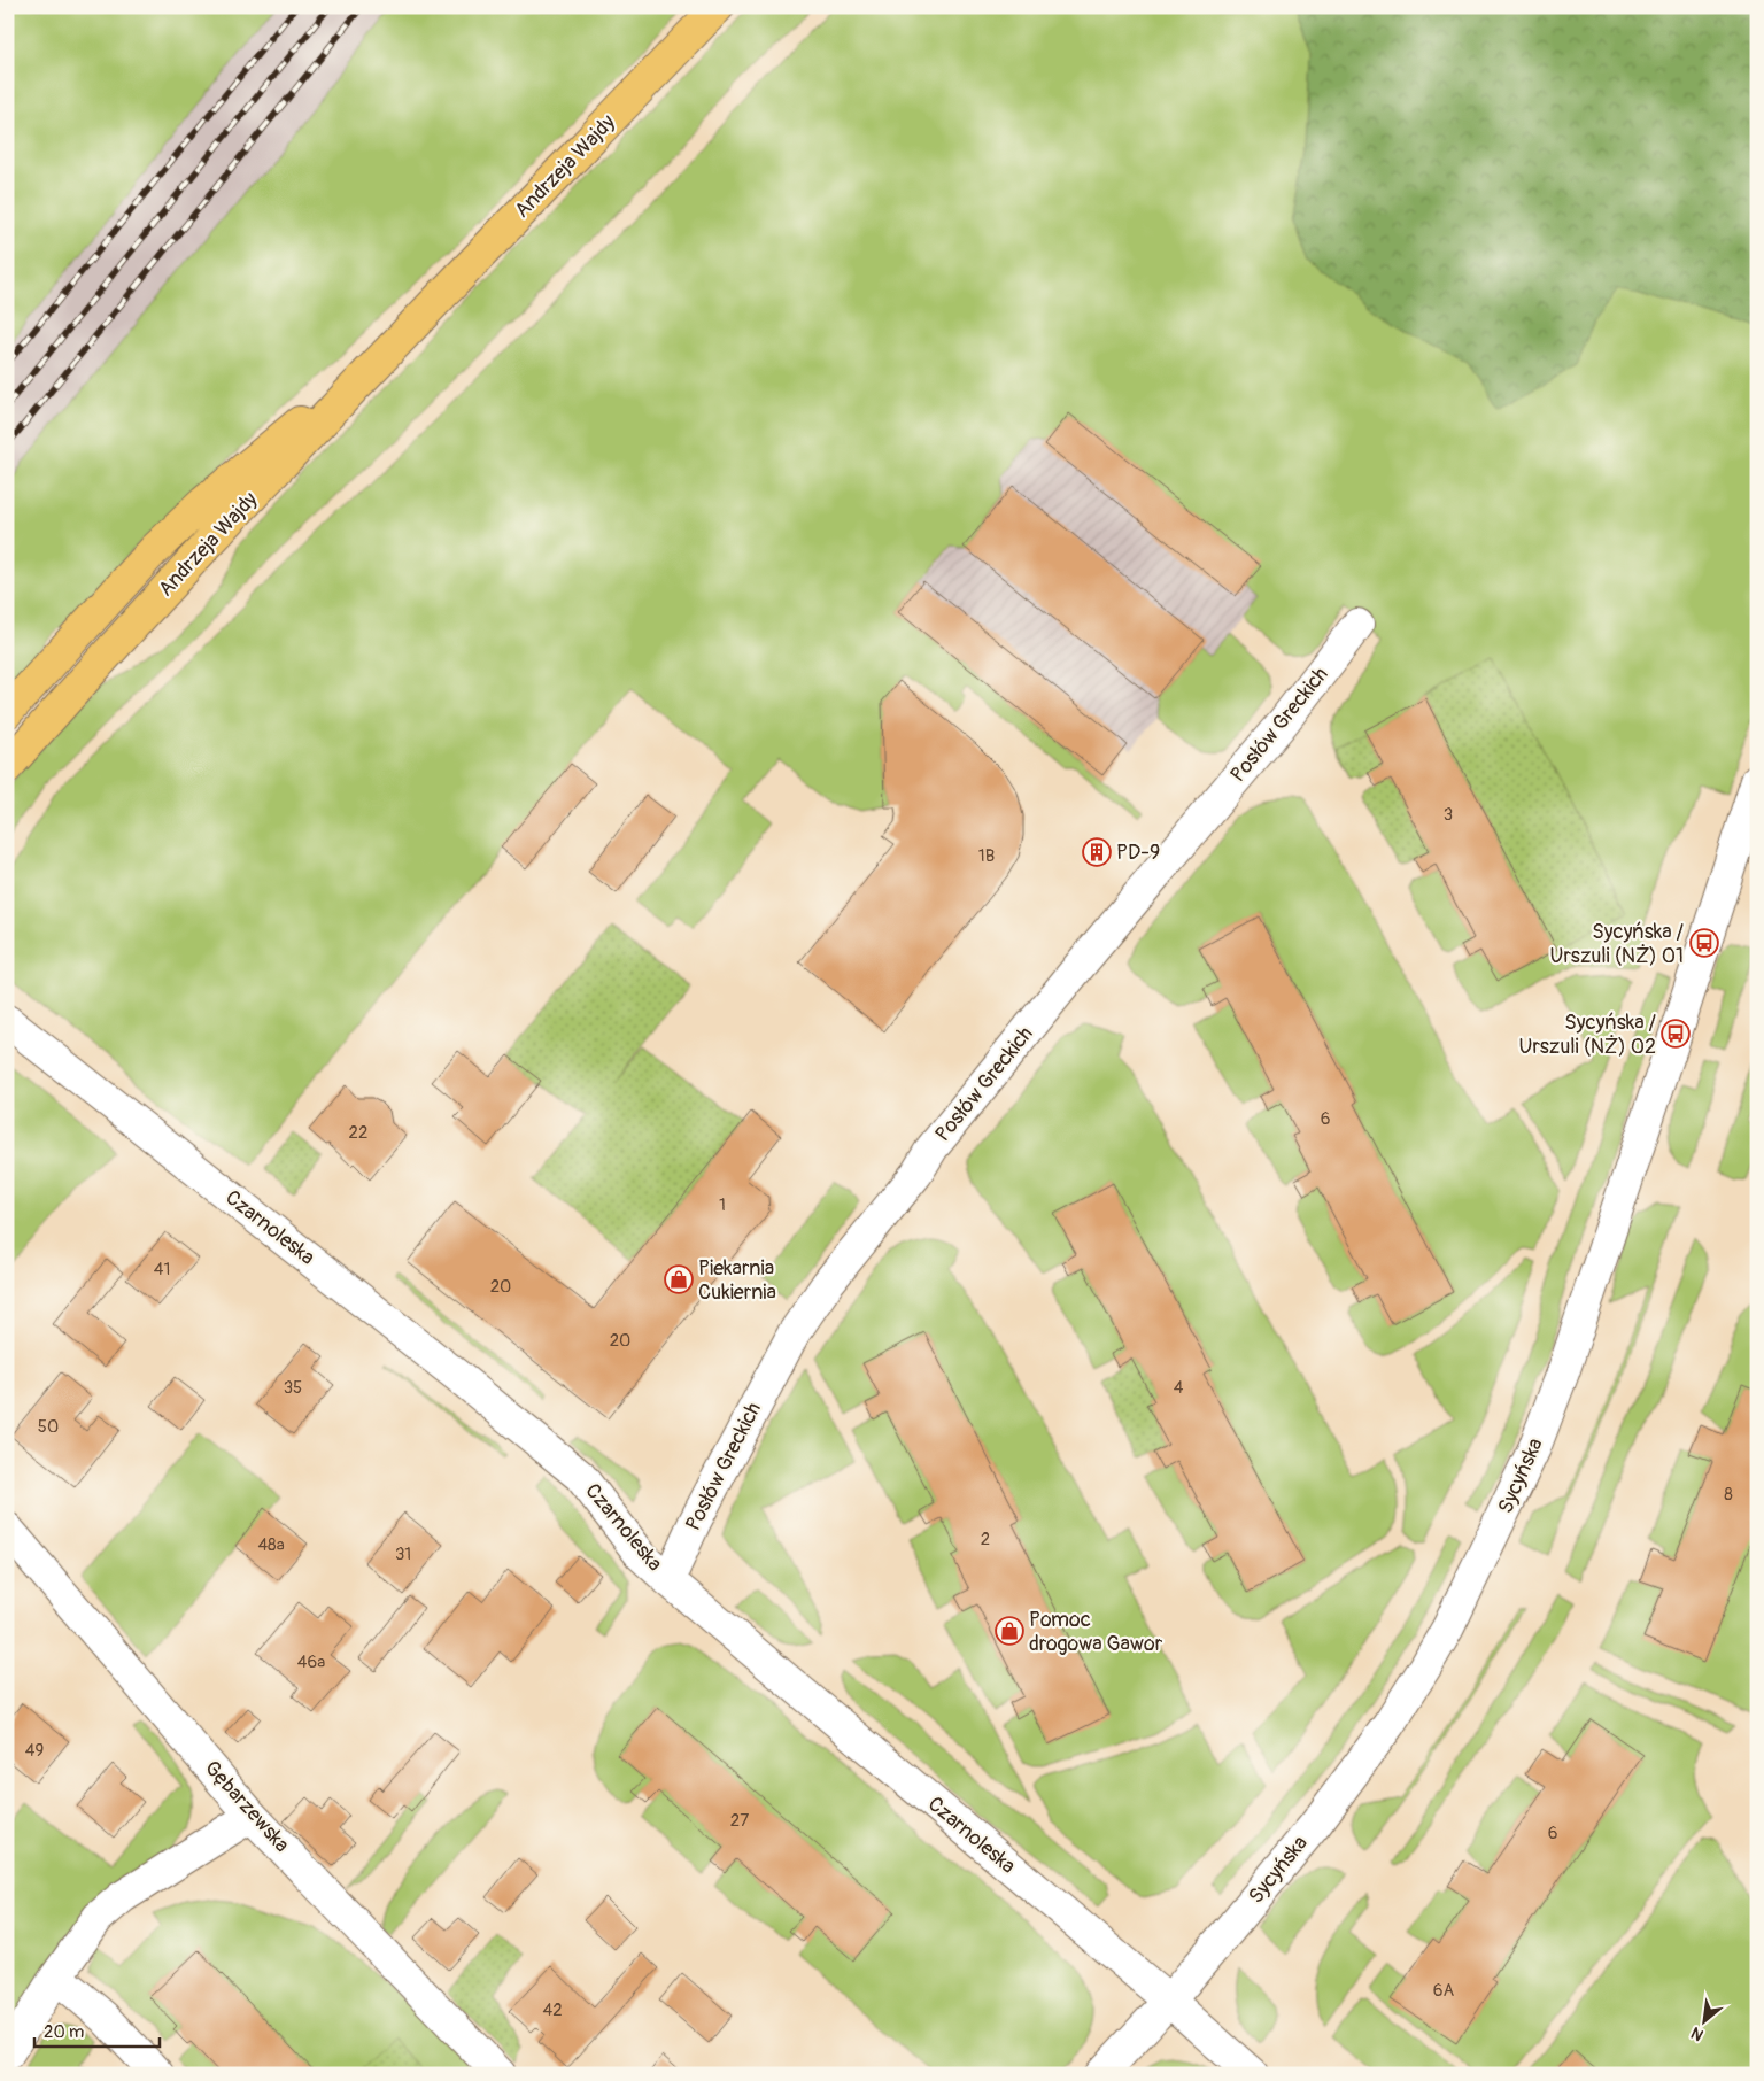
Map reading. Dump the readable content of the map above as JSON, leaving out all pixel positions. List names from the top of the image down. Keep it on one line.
{"streets":{"main road":["Andrzeja Wajdy"],"street":["Posłów Greckich","Czarnoleska","Sycyńska","Gębarzewska"]},"crossings":[["Posłów Greckich","Czarnoleska"],["Czarnoleska","Sycyńska"]],"places":{"building":["PD-9"],"bus stop":["Sycyńska / Urszuli (NŻ) 01","Sycyńska / Urszuli (NŻ) 02"],"shop":["Piekarnia Cukiernia","Pomoc drogowa Gawor"]},"house_numbers":["3","1B","6","22","1","41","20","20","35","4","50","8","2","48a","31","46a","49","27","6","6A","42"],"scale_bar":"20 m","north":"bottom left"}
